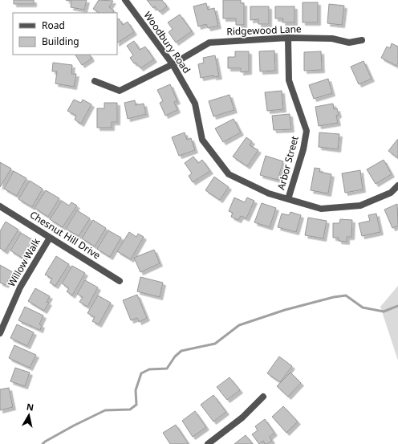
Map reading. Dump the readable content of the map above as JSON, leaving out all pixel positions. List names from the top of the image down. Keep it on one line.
{"streets":{"street":["Ridgewood Lane","Woodbury Road","Arbor Street","Chesnut Hill Drive","Willow Walk"]},"crossings":[["Ridgewood Lane","Woodbury Road"],["Ridgewood Lane","Arbor Street"],["Woodbury Road","Arbor Street"],["Chesnut Hill Drive","Willow Walk"]],"legend":["Road","Building"],"north":"top"}
